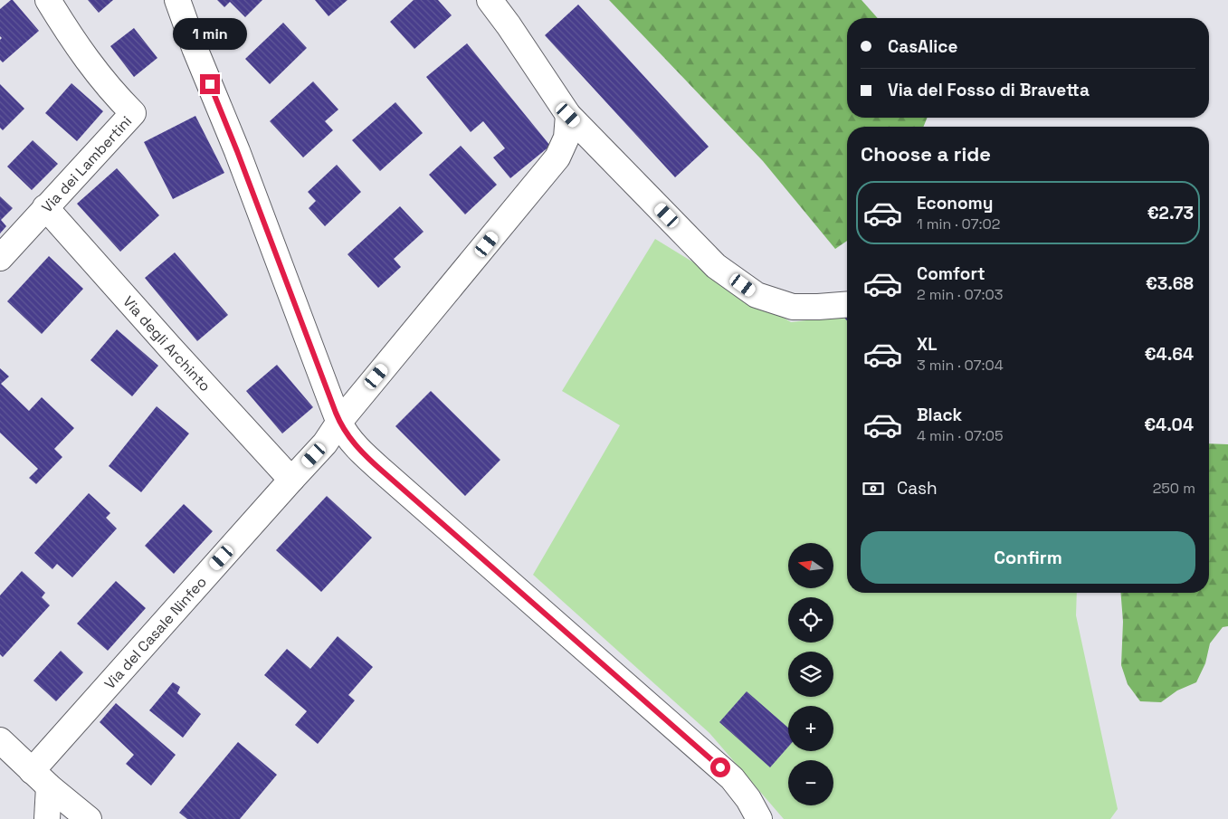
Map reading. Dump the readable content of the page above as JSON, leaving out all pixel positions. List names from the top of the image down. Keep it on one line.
{"streets":{"street":["Via dei Lambertini","Via degli Archinto","Via del Casale Ninfeo"]},"crossings":[["Via dei Lambertini","Via degli Archinto"],["Via degli Archinto","Via del Casale Ninfeo"]],"north":"left","page":{"bubble":"1 min","banner":["CasAlice","Via del Fosso di Bravetta"],"heading":"Choose a ride","list":[{"name":"Economy","note":"1 min · 07:02","value":"€2.73"},{"name":"Comfort","note":"2 min · 07:03","value":"€3.68"},{"name":"XL","note":"3 min · 07:04","value":"€4.64"},{"name":"Black","note":"4 min · 07:05","value":"€4.04"}],"pay":["Cash","250 m"],"buttons":"Confirm","map_buttons":["+","−"]}}
